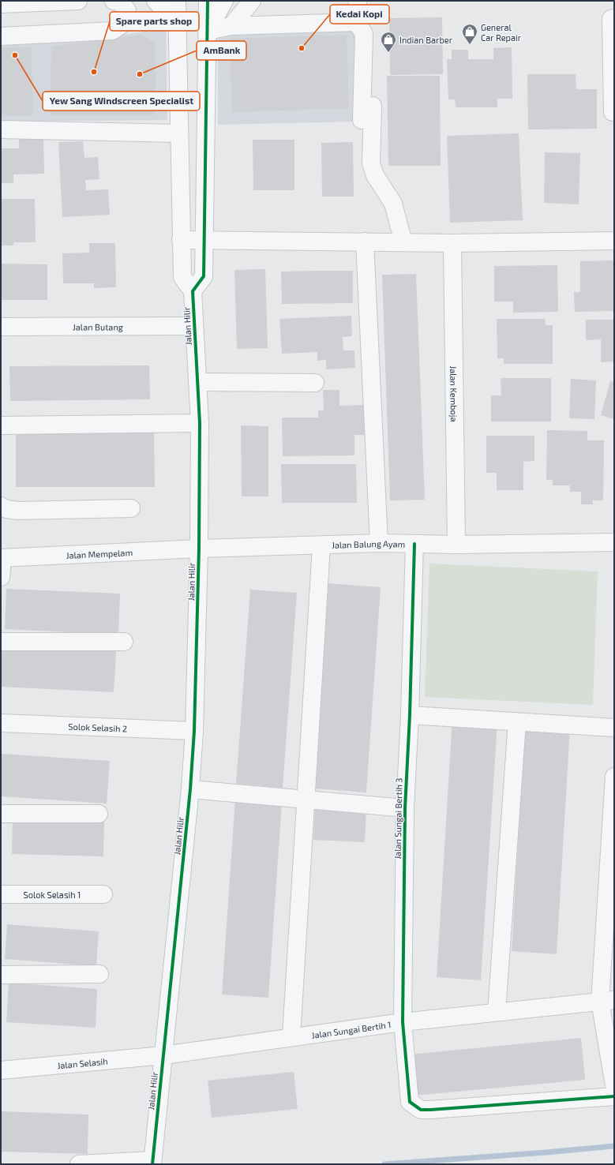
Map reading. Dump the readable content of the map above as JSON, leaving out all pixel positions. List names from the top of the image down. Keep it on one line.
{"streets":{"street":["Jalan Hilir","Jalan Butang","Jalan Kemboja","Jalan Balung Ayam","Jalan Mempelam","Solok Selasih 2","Jalan Sungai Bertih 3","Solok Selasih 1","Jalan Sungai Bertih 1","Jalan Selasih"]},"crossings":[["Jalan Hilir","Jalan Butang"],["Jalan Hilir","Jalan Balung Ayam"],["Jalan Hilir","Jalan Mempelam"],["Jalan Hilir","Solok Selasih 2"],["Jalan Hilir","Jalan Sungai Bertih 1"],["Jalan Hilir","Jalan Selasih"],["Jalan Kemboja","Jalan Balung Ayam"],["Jalan Balung Ayam","Jalan Mempelam"],["Jalan Balung Ayam","Jalan Sungai Bertih 3"],["Jalan Sungai Bertih 3","Jalan Sungai Bertih 1"],["Jalan Sungai Bertih 1","Jalan Selasih"]],"places":{"shop":["General Car Repair","Indian Barber"],"other":["Kedai Kopi","Yew Sang Windscreen Specialist","Spare parts shop","AmBank"]}}
